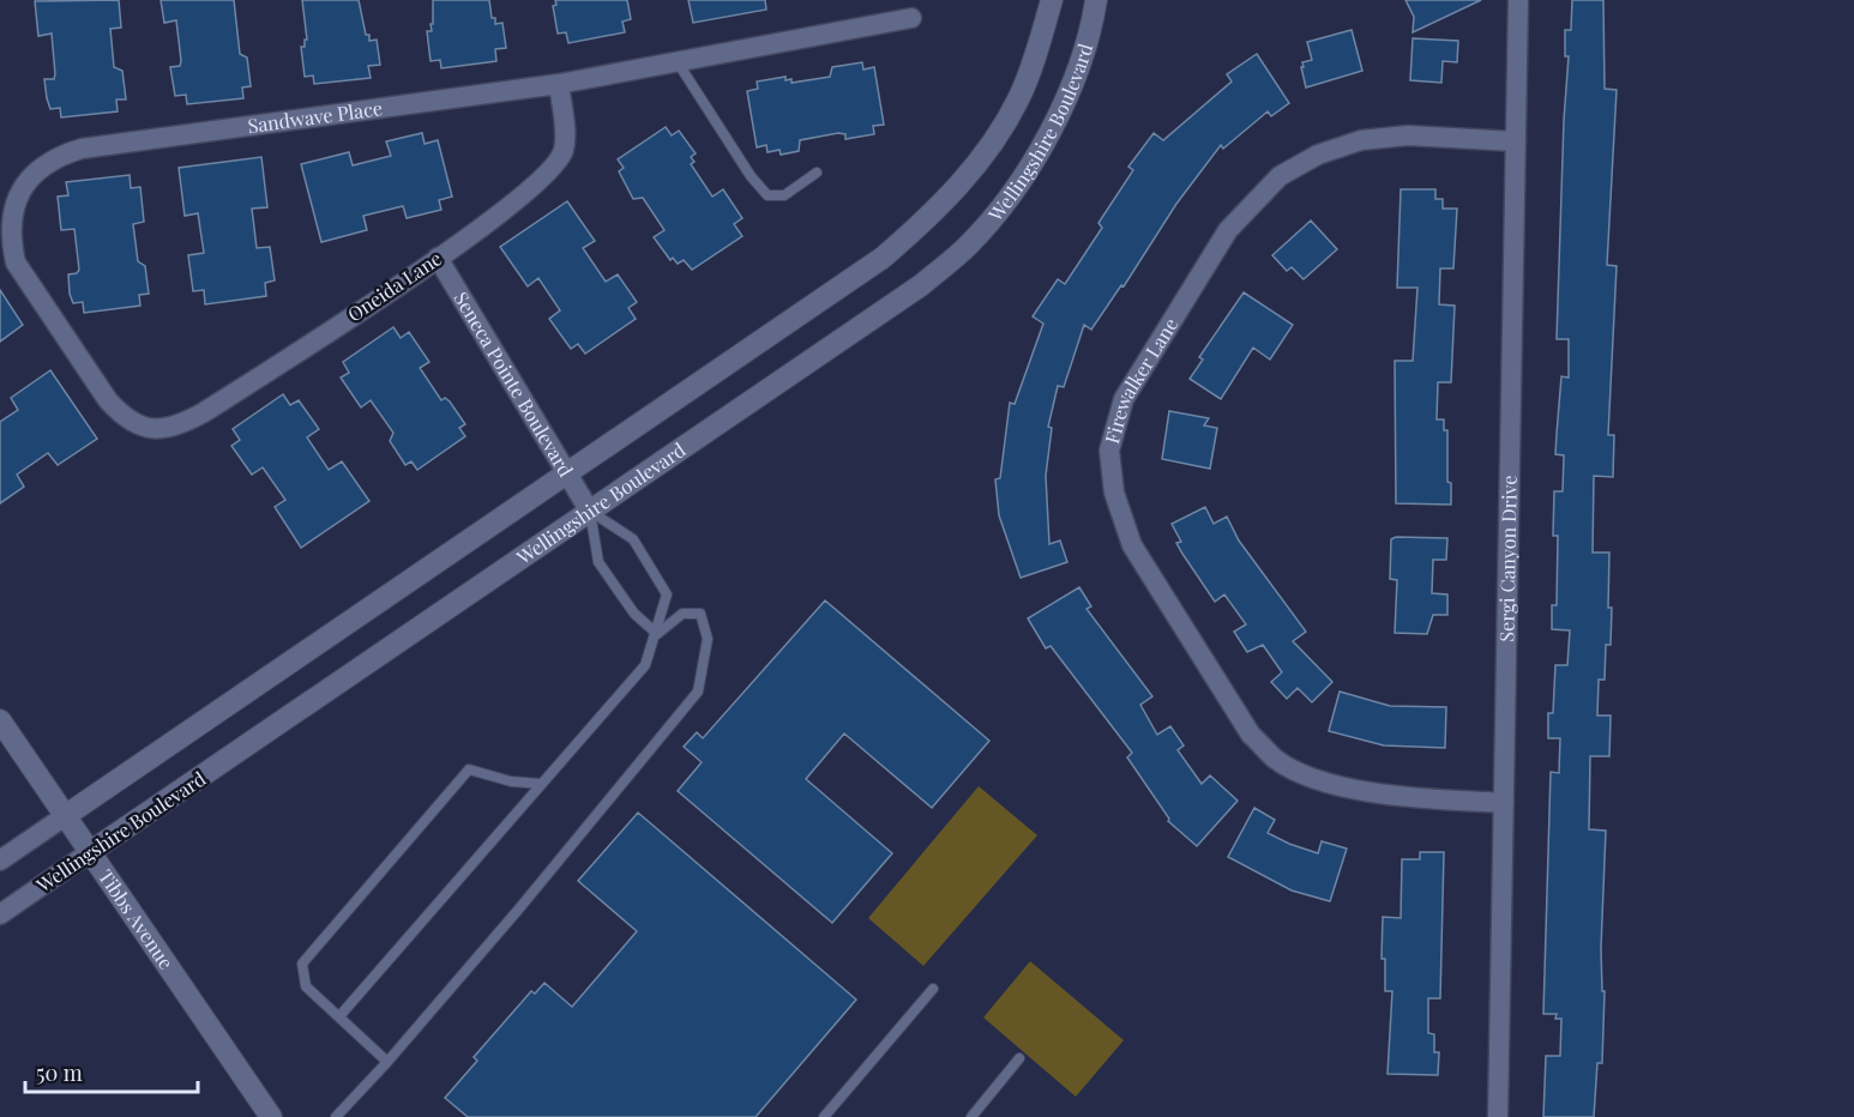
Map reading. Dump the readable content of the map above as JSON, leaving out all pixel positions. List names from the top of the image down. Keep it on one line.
{"streets":{"street":["Sandwave Place","Wellingshire Boulevard","Oneida Lane","Firewalker Lane","Seneca Pointe Boulevard","Sergi Canyon Drive","Tibbs Avenue"]},"crossings":[["Sandwave Place","Oneida Lane"],["Wellingshire Boulevard","Seneca Pointe Boulevard"],["Wellingshire Boulevard","Tibbs Avenue"],["Oneida Lane","Seneca Pointe Boulevard"],["Firewalker Lane","Sergi Canyon Drive"]],"scale_bar":"50 m"}
